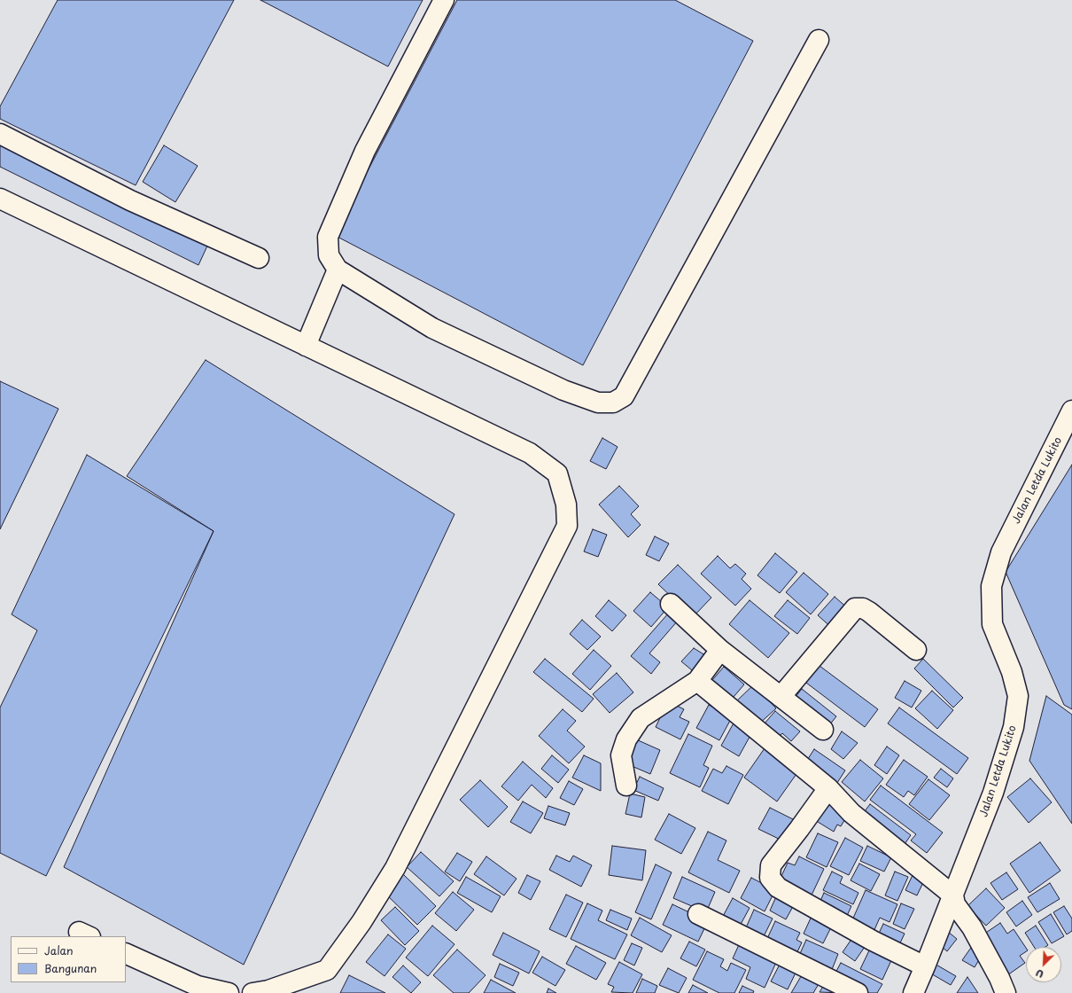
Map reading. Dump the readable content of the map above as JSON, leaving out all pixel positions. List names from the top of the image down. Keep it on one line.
{"streets":{"street":["Jalan Letda Lukito"]},"legend":["Jalan","Bangunan"],"north":"bottom left"}
